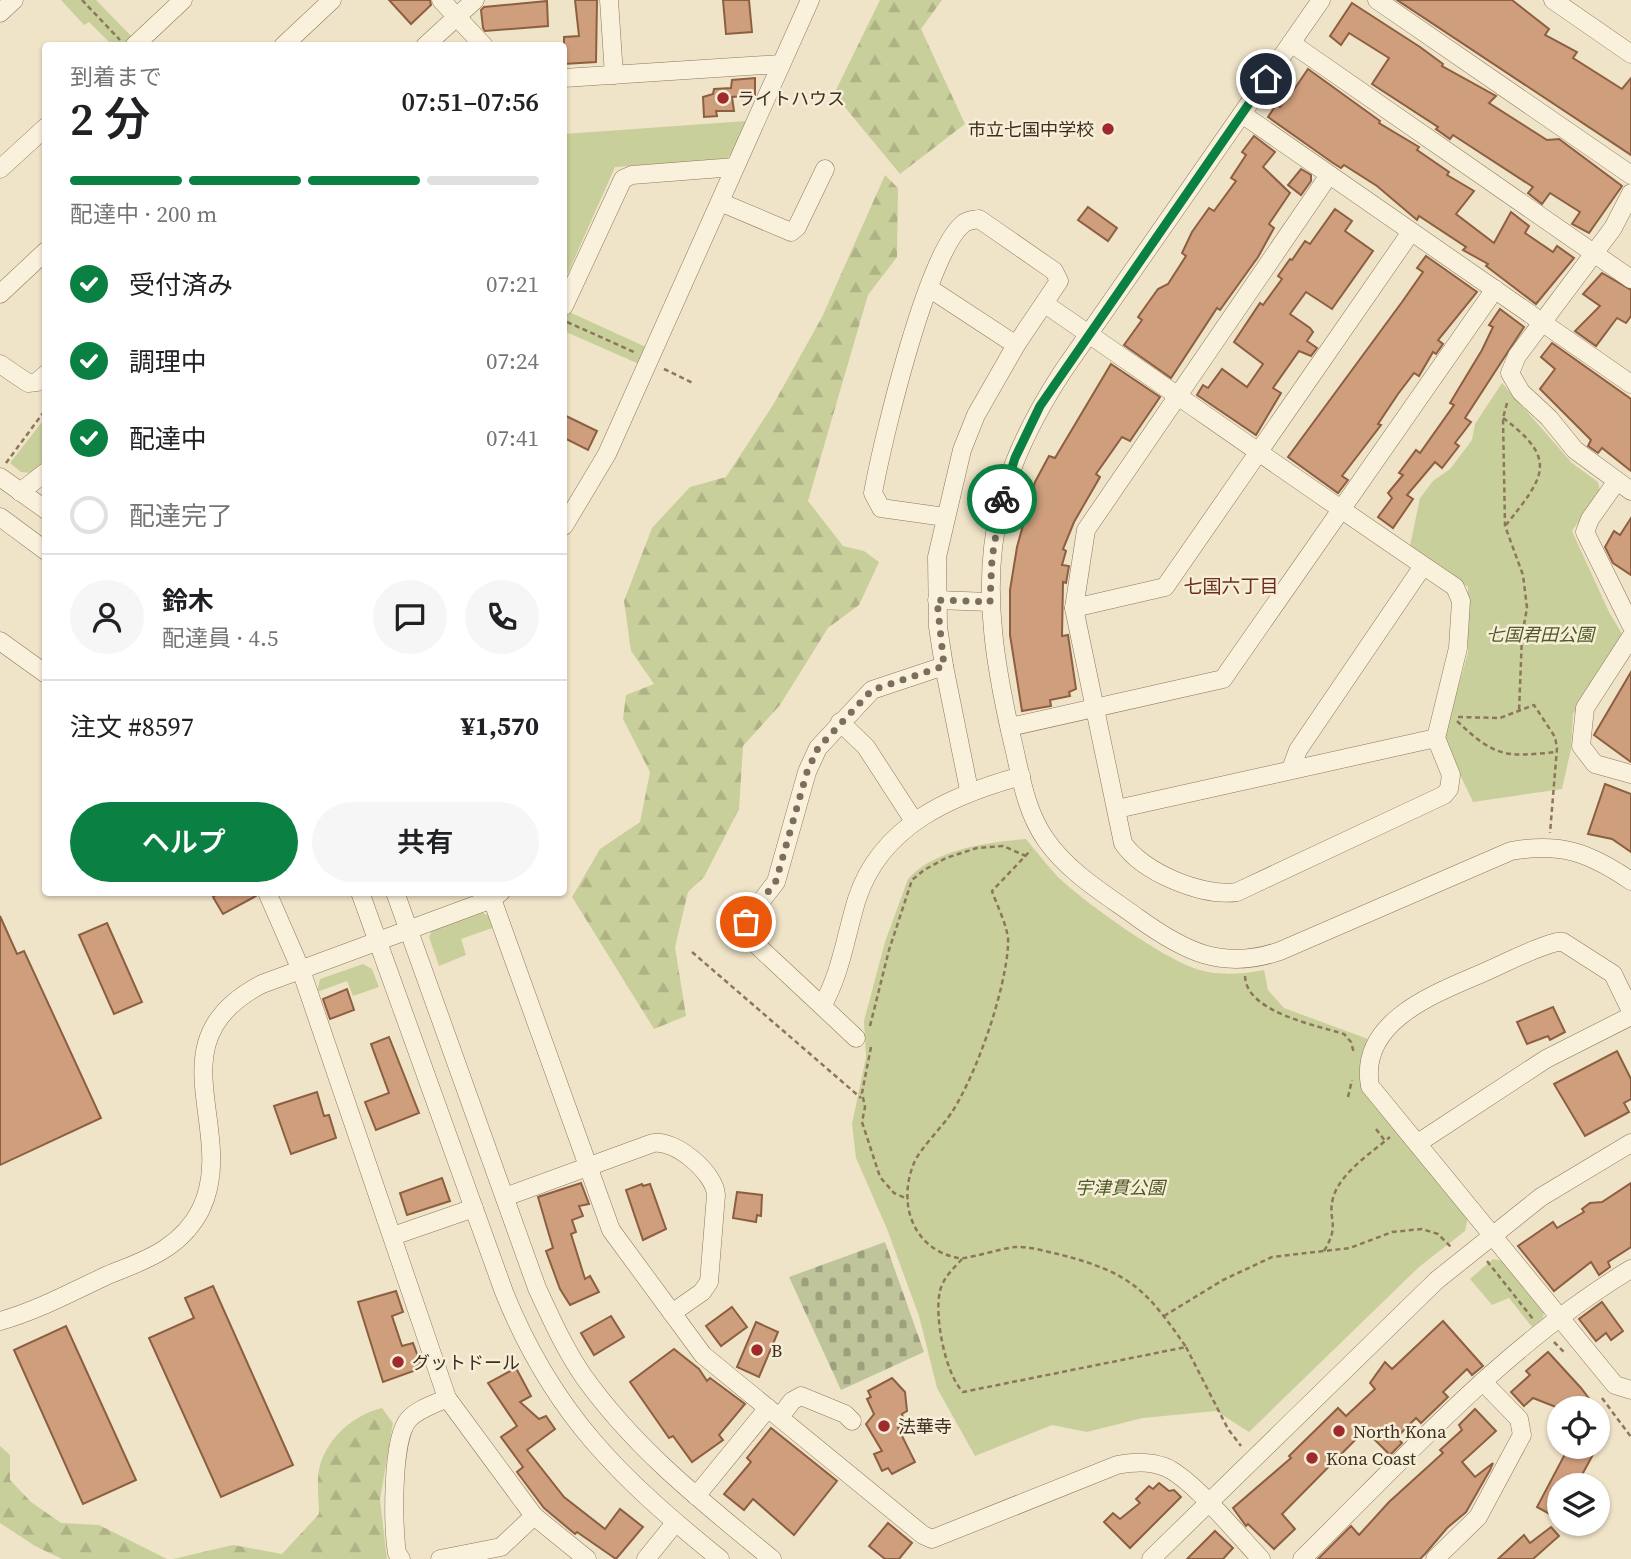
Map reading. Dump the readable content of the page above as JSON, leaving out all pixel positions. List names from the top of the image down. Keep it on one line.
{"districts":["七国六丁目"],"parks":["七国君田公園","宇津貫公園"],"places":["ライトハウス","市立七国中学校","B","グットドール","法華寺","North Kona","Kona Coast"],"page":{"heading":["2 分","到着まで","07:51–07:56"],"panel":["鈴木","配達員 · 4.5","注文 #8597","¥1,570"],"bar":"配達中 · 200 m","list":[["受付済み","07:21"],["調理中","07:24"],["配達中","07:41"],"配達完了"],"buttons":["ヘルプ","共有"]}}
